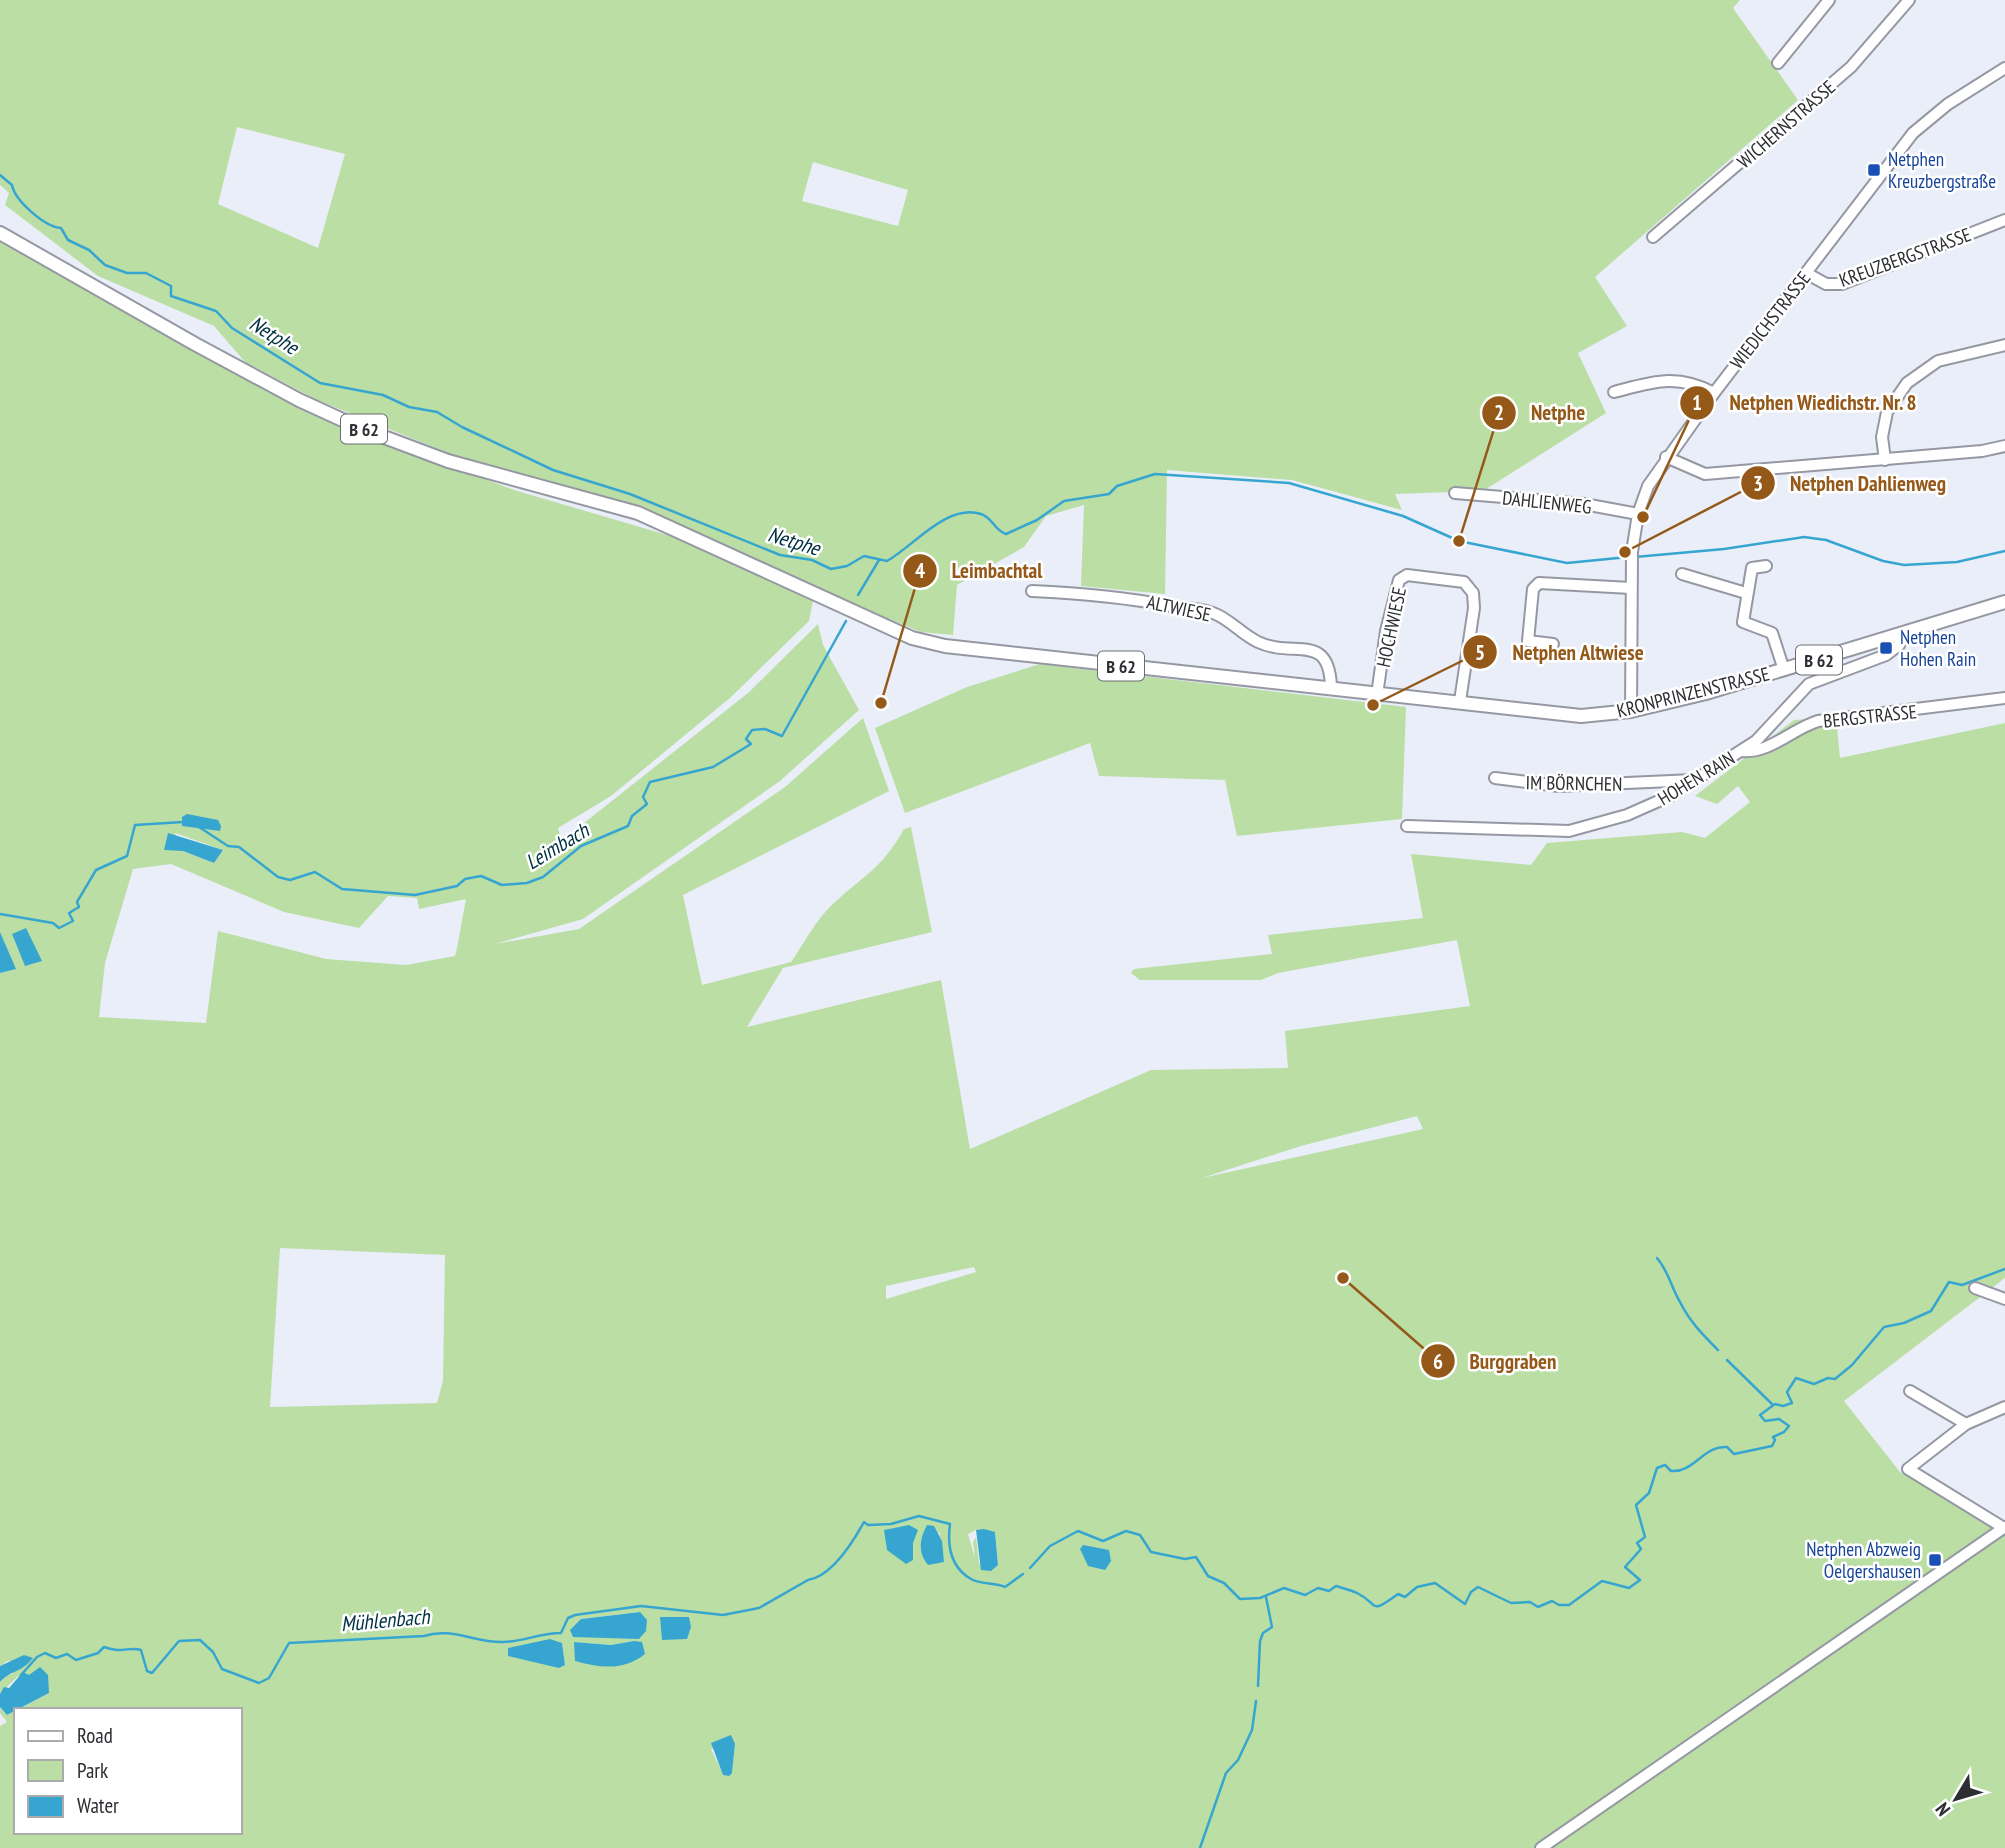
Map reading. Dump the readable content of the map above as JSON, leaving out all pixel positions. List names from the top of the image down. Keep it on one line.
{"streets":{"main road":["B 62","KRONPRINZENSTRASSE"],"street":["WICHERNSTRASSE","KREUZBERGSTRASSE","WIEDICHSTRASSE","DAHLIENWEG","ALTWIESE","HOCHWIESE","BERGSTRASSE","HOHEN RAIN","IM BÖRNCHEN"]},"crossings":[["KREUZBERGSTRASSE","WIEDICHSTRASSE"],["WIEDICHSTRASSE","DAHLIENWEG"],["WIEDICHSTRASSE","KRONPRINZENSTRASSE"],["B 62","ALTWIESE"],["B 62","KRONPRINZENSTRASSE"],["ALTWIESE","KRONPRINZENSTRASSE"],["HOCHWIESE","KRONPRINZENSTRASSE"],["KRONPRINZENSTRASSE","HOHEN RAIN"],["BERGSTRASSE","HOHEN RAIN"],["HOHEN RAIN","IM BÖRNCHEN"]],"water":["Netphe","Leimbach","Mühlenbach"],"places":{"transit":["Netphen Kreuzbergstraße","Netphen Hohen Rain","Netphen Abzweig Oelgershausen"],"other":["Netphen Wiedichstr. Nr. 8","Netphe","Netphen Dahlienweg","Leimbachtal","Netphen Altwiese","Burggraben"]},"legend":["Road","Park","Water"],"north":"bottom left"}
